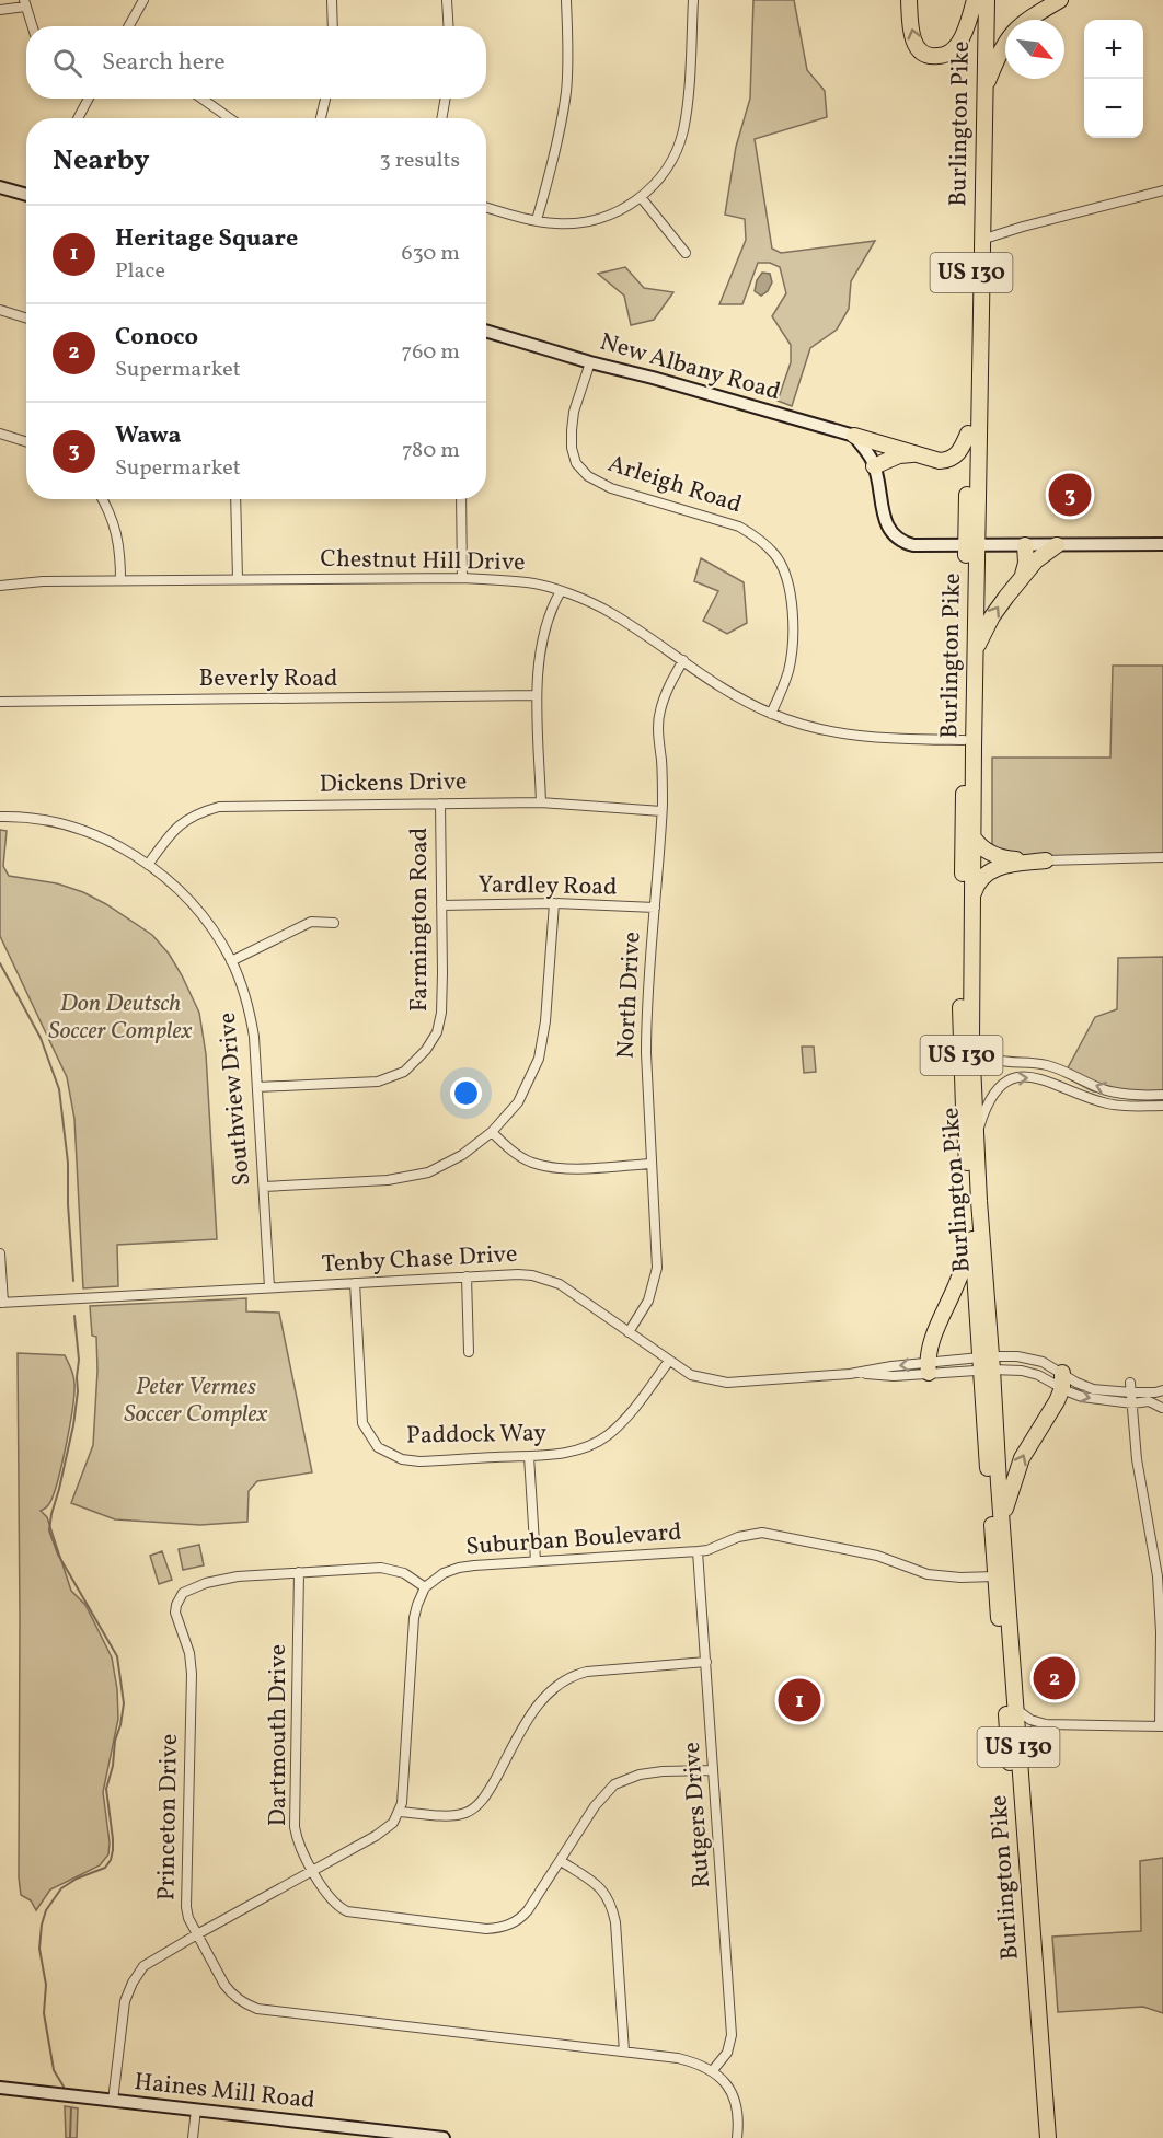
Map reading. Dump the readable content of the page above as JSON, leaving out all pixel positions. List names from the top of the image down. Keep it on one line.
{"streets":{"highway":["Burlington Pike","US 130"],"street":["New Albany Road","Arleigh Road","Chestnut Hill Drive","Beverly Road","Dickens Drive","Yardley Road","Farmington Road","North Drive","Southview Drive","Tenby Chase Drive","Paddock Way","Suburban Boulevard","Dartmouth Drive","Rutgers Drive","Princeton Drive","Haines Mill Road"]},"crossings":[["Burlington Pike","Chestnut Hill Drive"],["Burlington Pike","Tenby Chase Drive"],["Burlington Pike","Suburban Boulevard"],["New Albany Road","Arleigh Road"],["Arleigh Road","Chestnut Hill Drive"],["Chestnut Hill Drive","North Drive"],["Dickens Drive","Farmington Road"],["Dickens Drive","North Drive"],["Dickens Drive","Southview Drive"],["Yardley Road","Farmington Road"],["Yardley Road","North Drive"],["Farmington Road","Southview Drive"],["North Drive","Tenby Chase Drive"],["Southview Drive","Tenby Chase Drive"],["Tenby Chase Drive","Paddock Way"],["Suburban Boulevard","Rutgers Drive"],["Suburban Boulevard","Princeton Drive"],["Dartmouth Drive","Rutgers Drive"],["Dartmouth Drive","Princeton Drive"],["Rutgers Drive","Princeton Drive"]],"parks":["Don Deutsch Soccer Complex","Peter Vermes Soccer Complex"],"north":"bottom right","page":{"map_buttons":["+","−"],"search":"Search here","heading":["Nearby","3 results"],"list":[{"mark":"1","name":"Heritage Square","note":"Place","value":"630 m"},{"mark":"2","name":"Conoco","note":"Supermarket","value":"760 m"},{"mark":"3","name":"Wawa","note":"Supermarket","value":"780 m"}],"pins":["3","2","1"]}}
